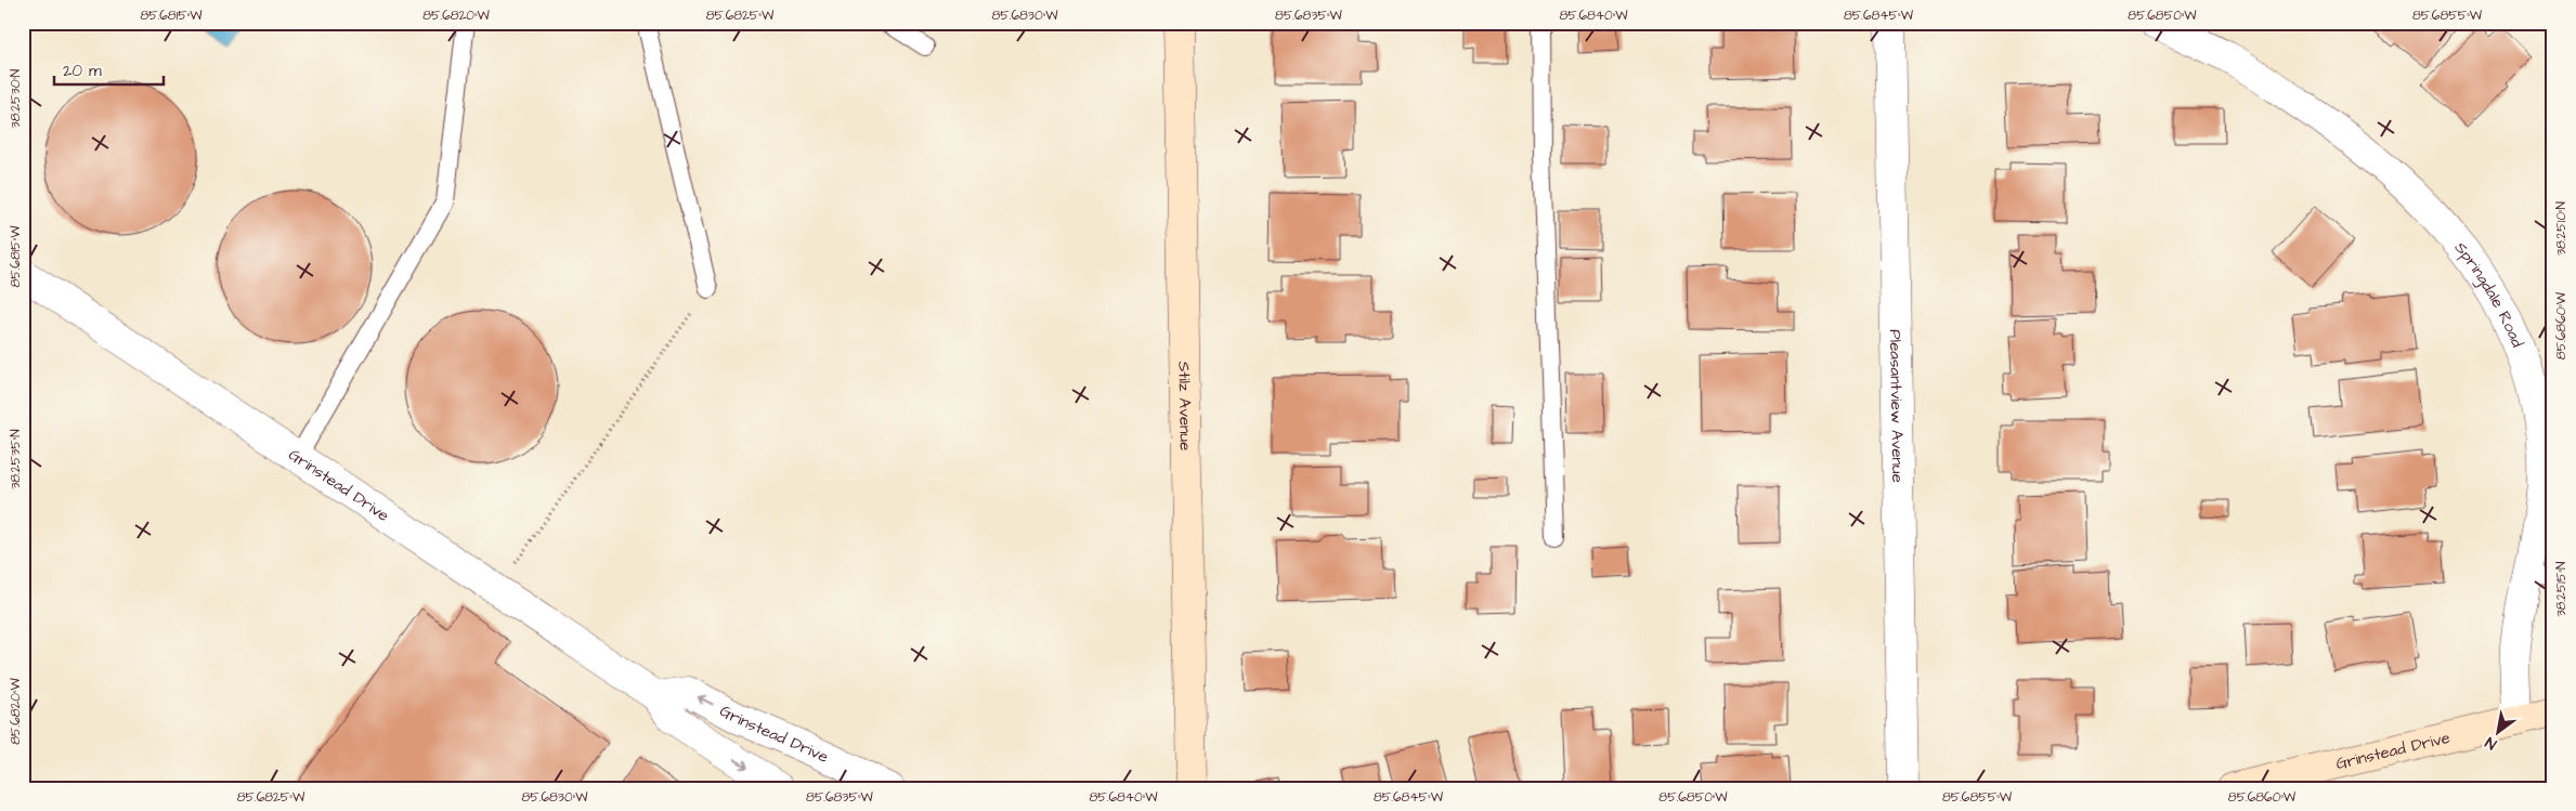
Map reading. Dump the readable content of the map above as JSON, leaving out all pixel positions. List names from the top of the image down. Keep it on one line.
{"streets":{"street":["Springdale Road","Stilz Avenue","Pleasantview Avenue","Grinstead Drive"]},"crossings":[["Springdale Road","Grinstead Drive"]],"scale_bar":"20 m","north":"bottom left","coordinates":["85.6815°W","85.6820°W","85.6825°W","85.6830°W","85.6835°W","85.6840°W","85.6845°W","85.6850°W","85.6855°W","38.2530°N","38.2510°N","85.6860°W","38.2535°N","38.2515°N"]}
